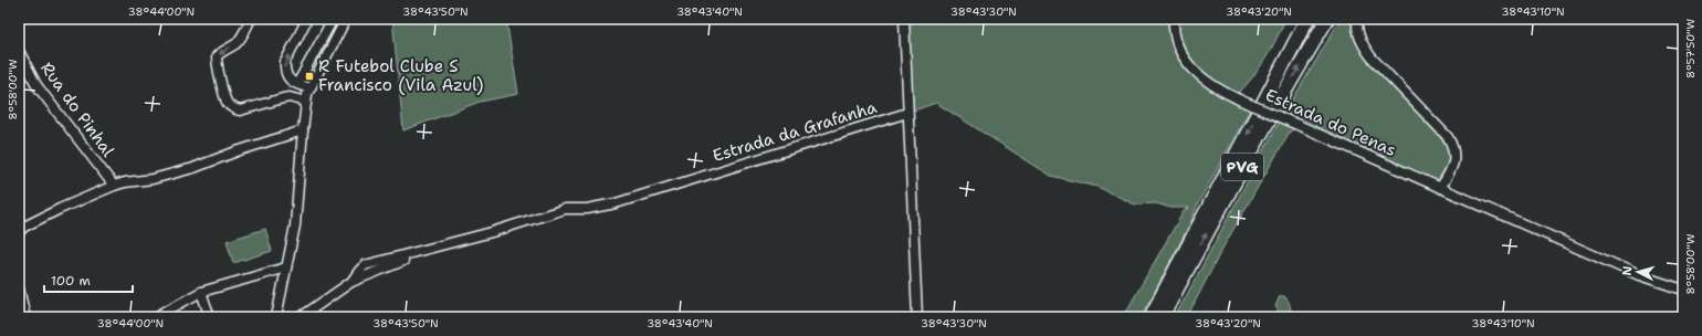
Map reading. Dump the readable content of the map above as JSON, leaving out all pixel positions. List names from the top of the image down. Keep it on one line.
{"streets":{"highway":["PVG"],"street":["Rua do Pinhal","Estrada do Penas","Estrada da Grafanha"]},"places":{"transit":["R Futebol Clube S Francisco (Vila Azul)"]},"scale_bar":"100 m","north":"left","coordinates":["38°44'00\"N","38°43'50\"N","38°43'40\"N","38°43'30\"N","38°43'20\"N","38°43'10\"N","8°57'50\"W","8°58'00\"W"]}
